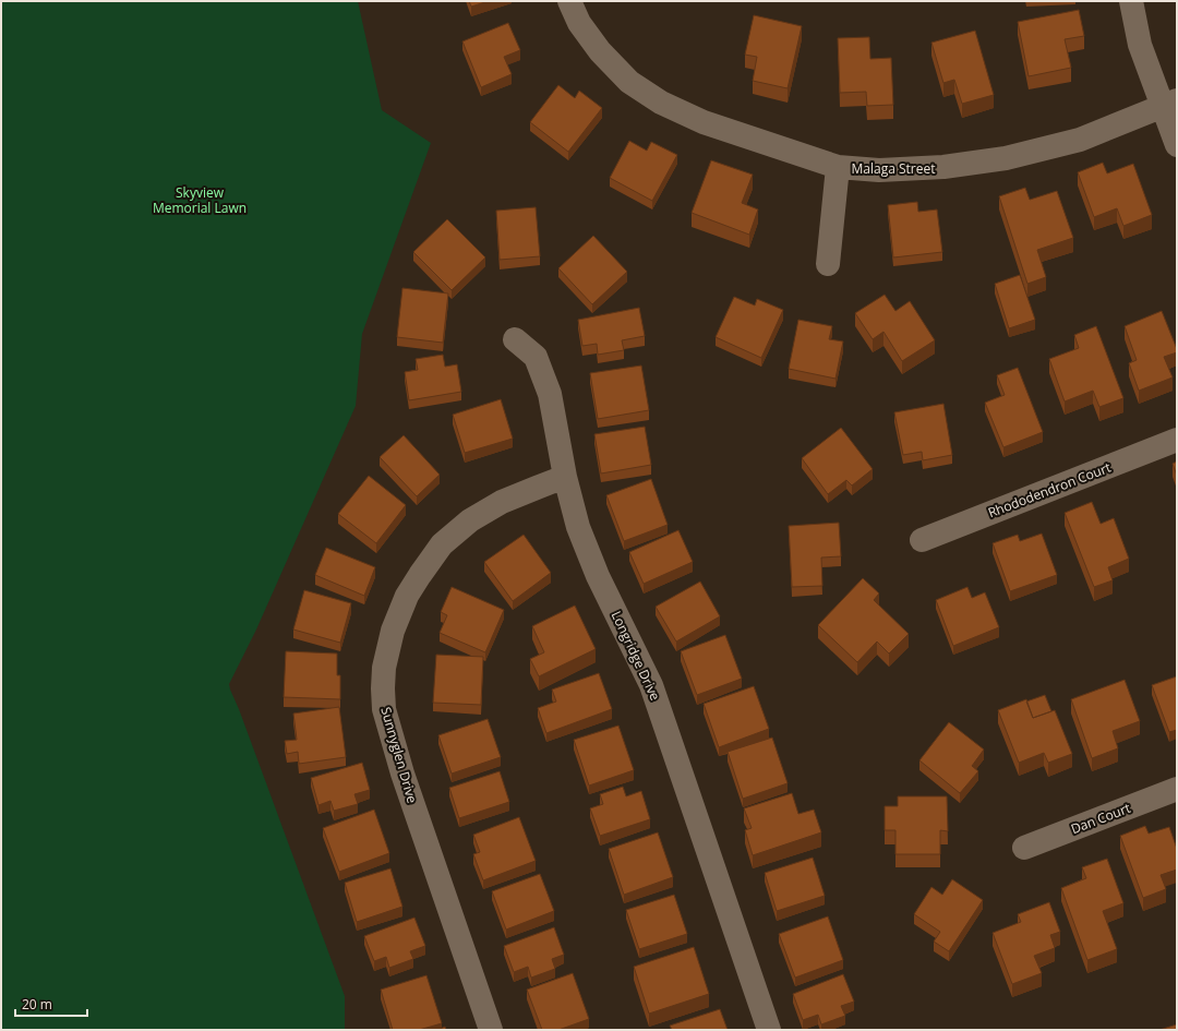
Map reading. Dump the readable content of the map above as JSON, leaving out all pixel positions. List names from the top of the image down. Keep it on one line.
{"streets":{"street":["Malaga Street","Rhododendron Court","Longridge Drive","Sunnyglen Drive","Dan Court"]},"crossings":[["Longridge Drive","Sunnyglen Drive"]],"parks":["Skyview Memorial Lawn"],"scale_bar":"20 m"}
